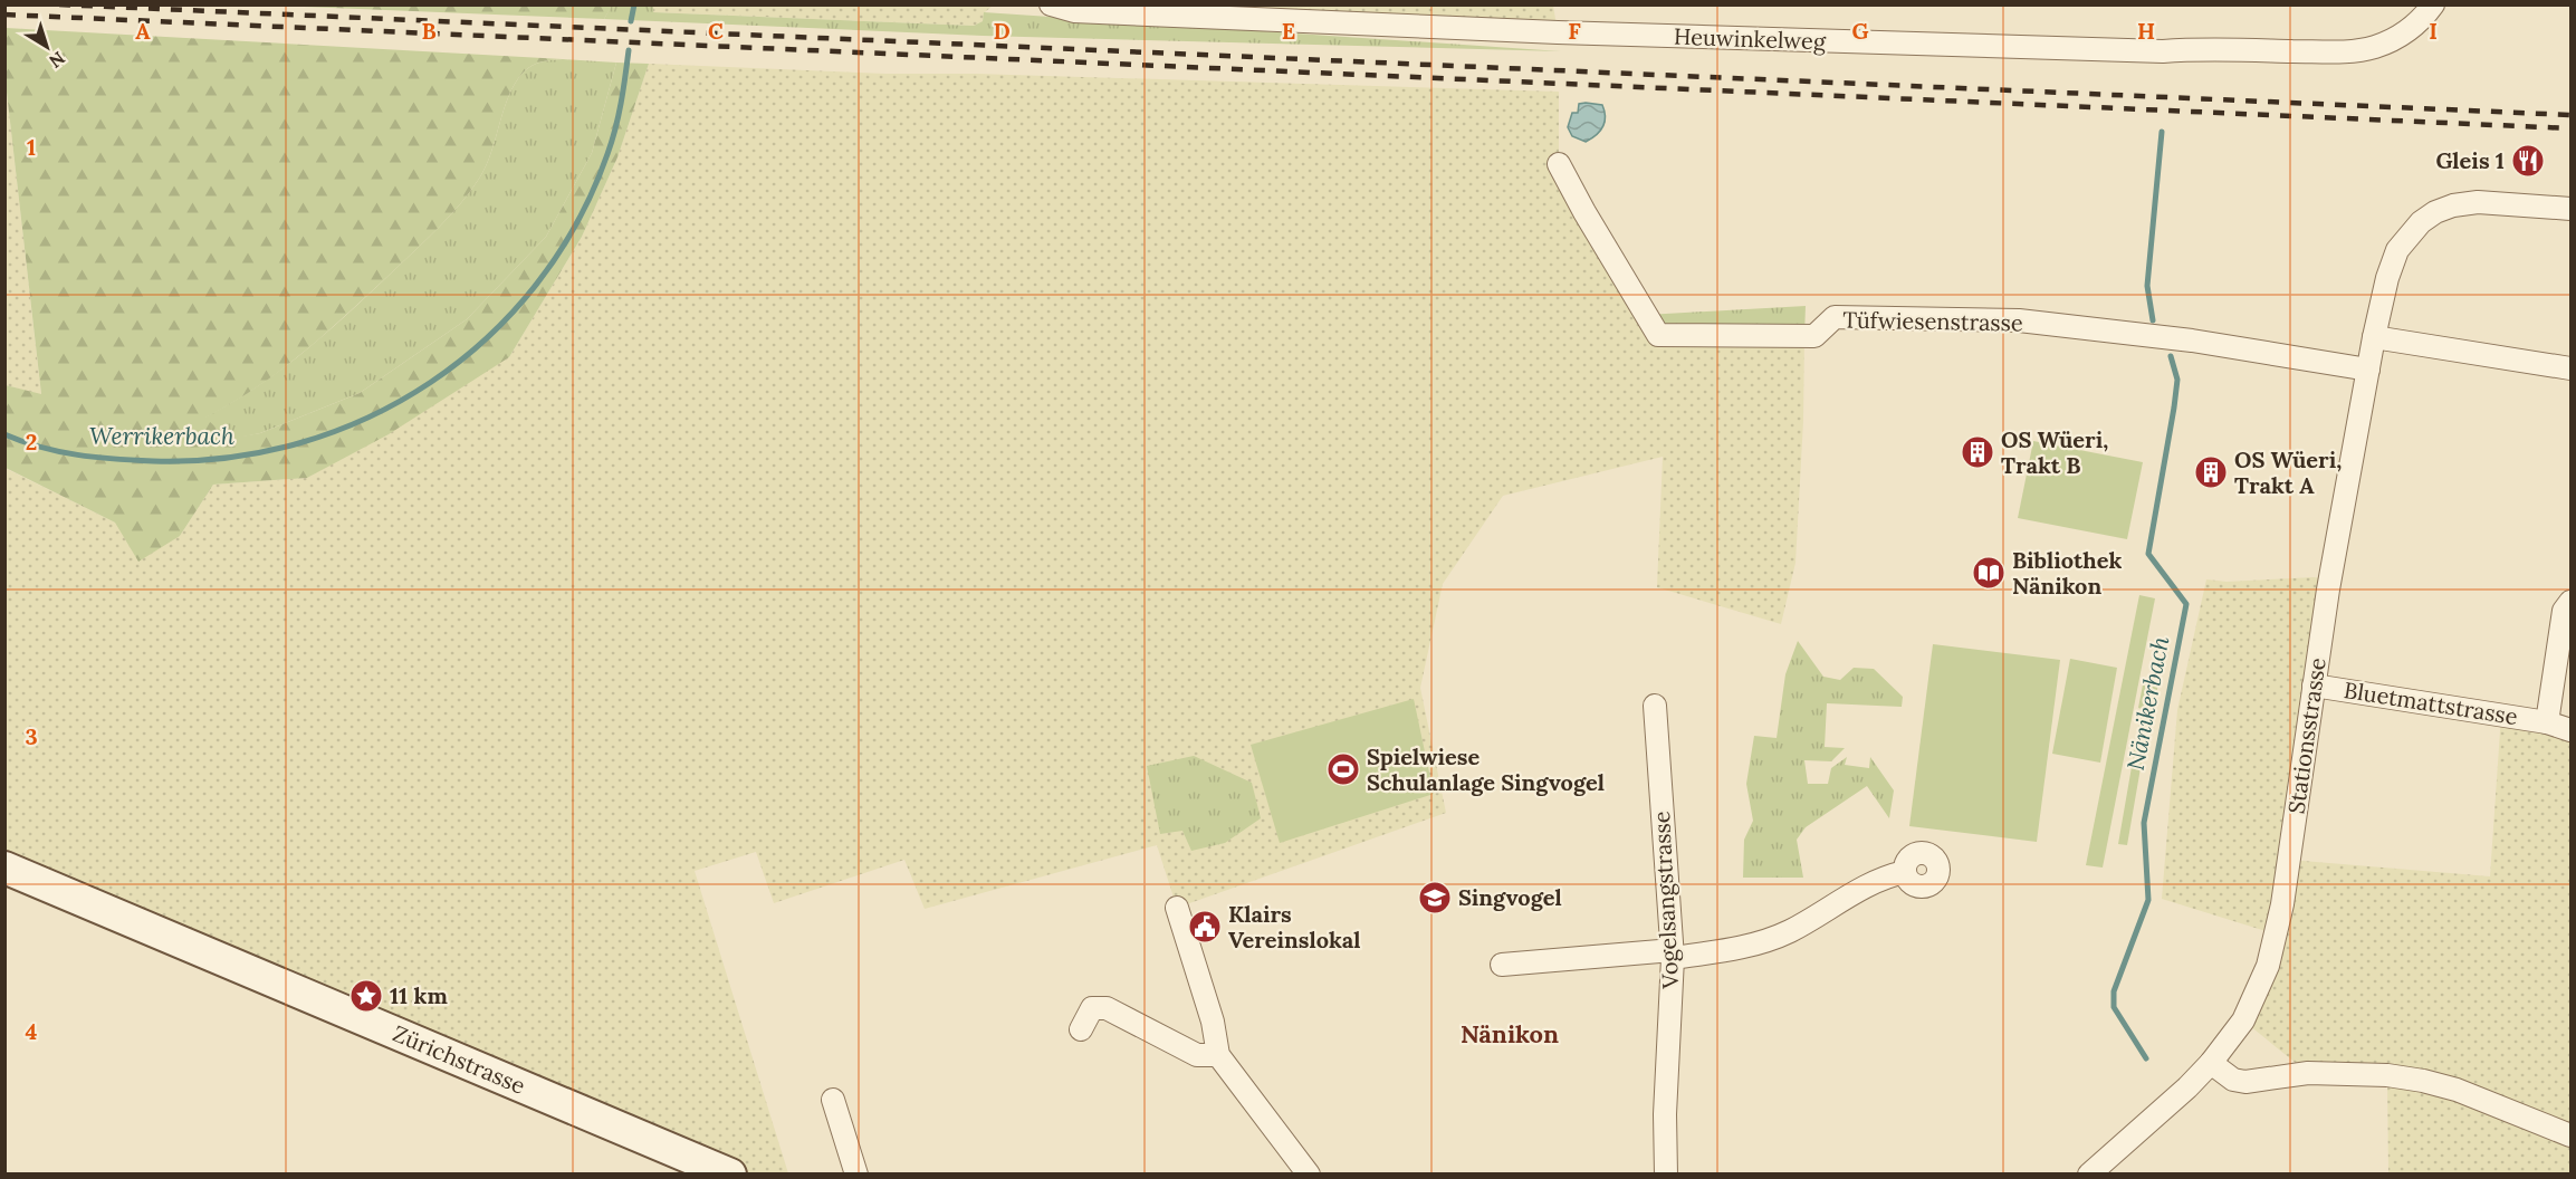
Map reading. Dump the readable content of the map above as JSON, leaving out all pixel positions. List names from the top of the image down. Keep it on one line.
{"streets":{"main road":["Zürichstrasse"],"street":["Heuwinkelweg","Tüfwiesenstrasse","Bluetmattstrasse","Stationsstrasse","Vogelsangstrasse"]},"crossings":[["Tüfwiesenstrasse","Stationsstrasse"],["Bluetmattstrasse","Stationsstrasse"]],"districts":["Nänikon"],"water":["Werrikerbach","Nänikerbach"],"places":{"restaurant":["Gleis 1"],"building":["OS Wüeri, Trakt B","OS Wüeri, Trakt A"],"library":["Bibliothek Nänikon"],"sports":["Spielwiese Schulanlage Singvogel"],"school or university":["Singvogel"],"public building":["Klairs Vereinslokal"],"place":["11 km"]},"north":"bottom right","grid":{"columns":["A","B","C","D","E","F","G","H","I"],"rows":["1","2","3","4"]}}
